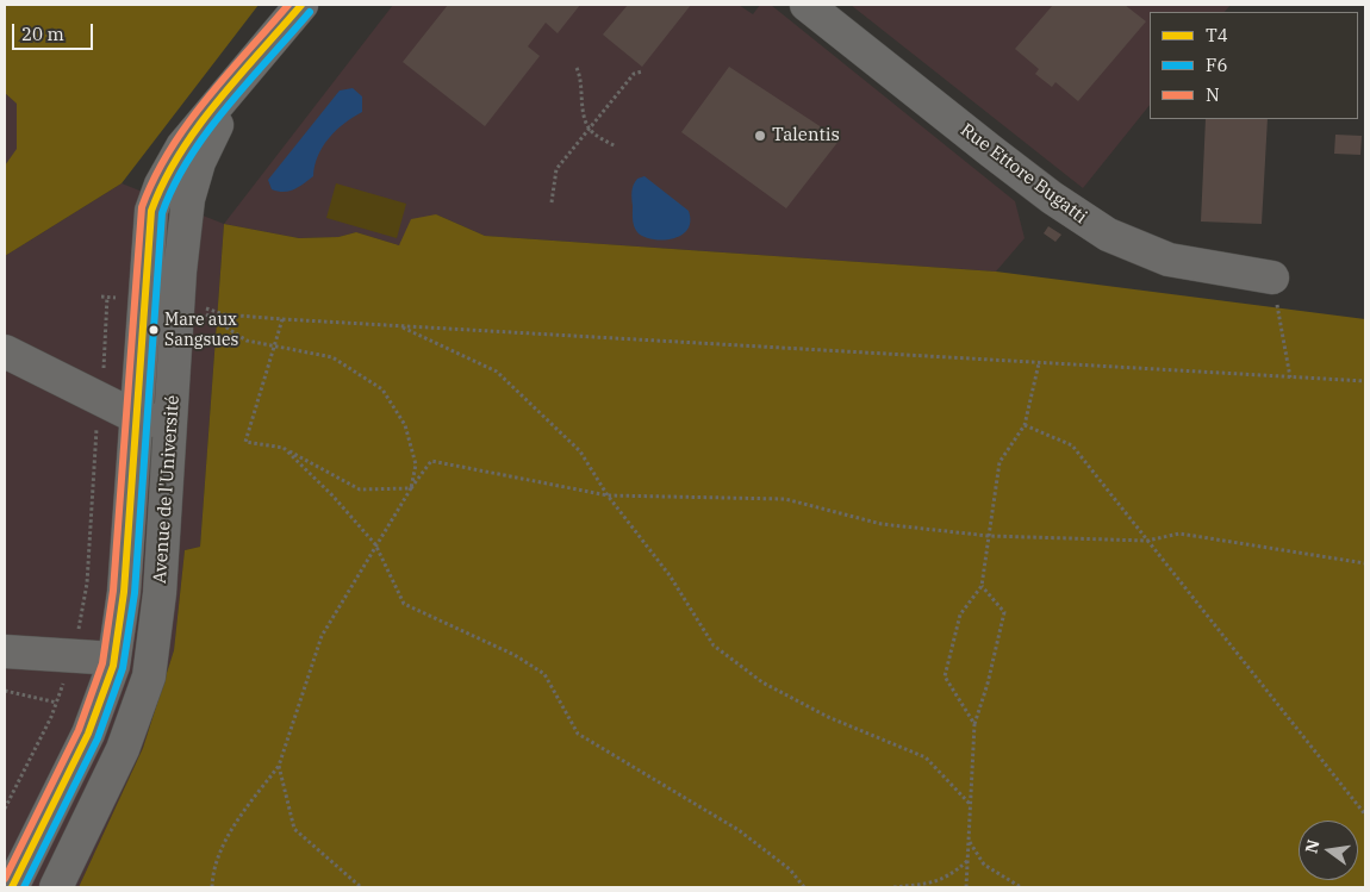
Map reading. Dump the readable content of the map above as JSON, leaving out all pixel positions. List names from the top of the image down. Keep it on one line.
{"streets":{"street":["Rue Ettore Bugatti","Avenue de l'Université"]},"places":["Talentis","Mare aux Sangsues"],"lines":["transit line T4","transit line N","transit line F6"],"legend":["T4","F6","N"],"scale_bar":"20 m","north":"left"}
